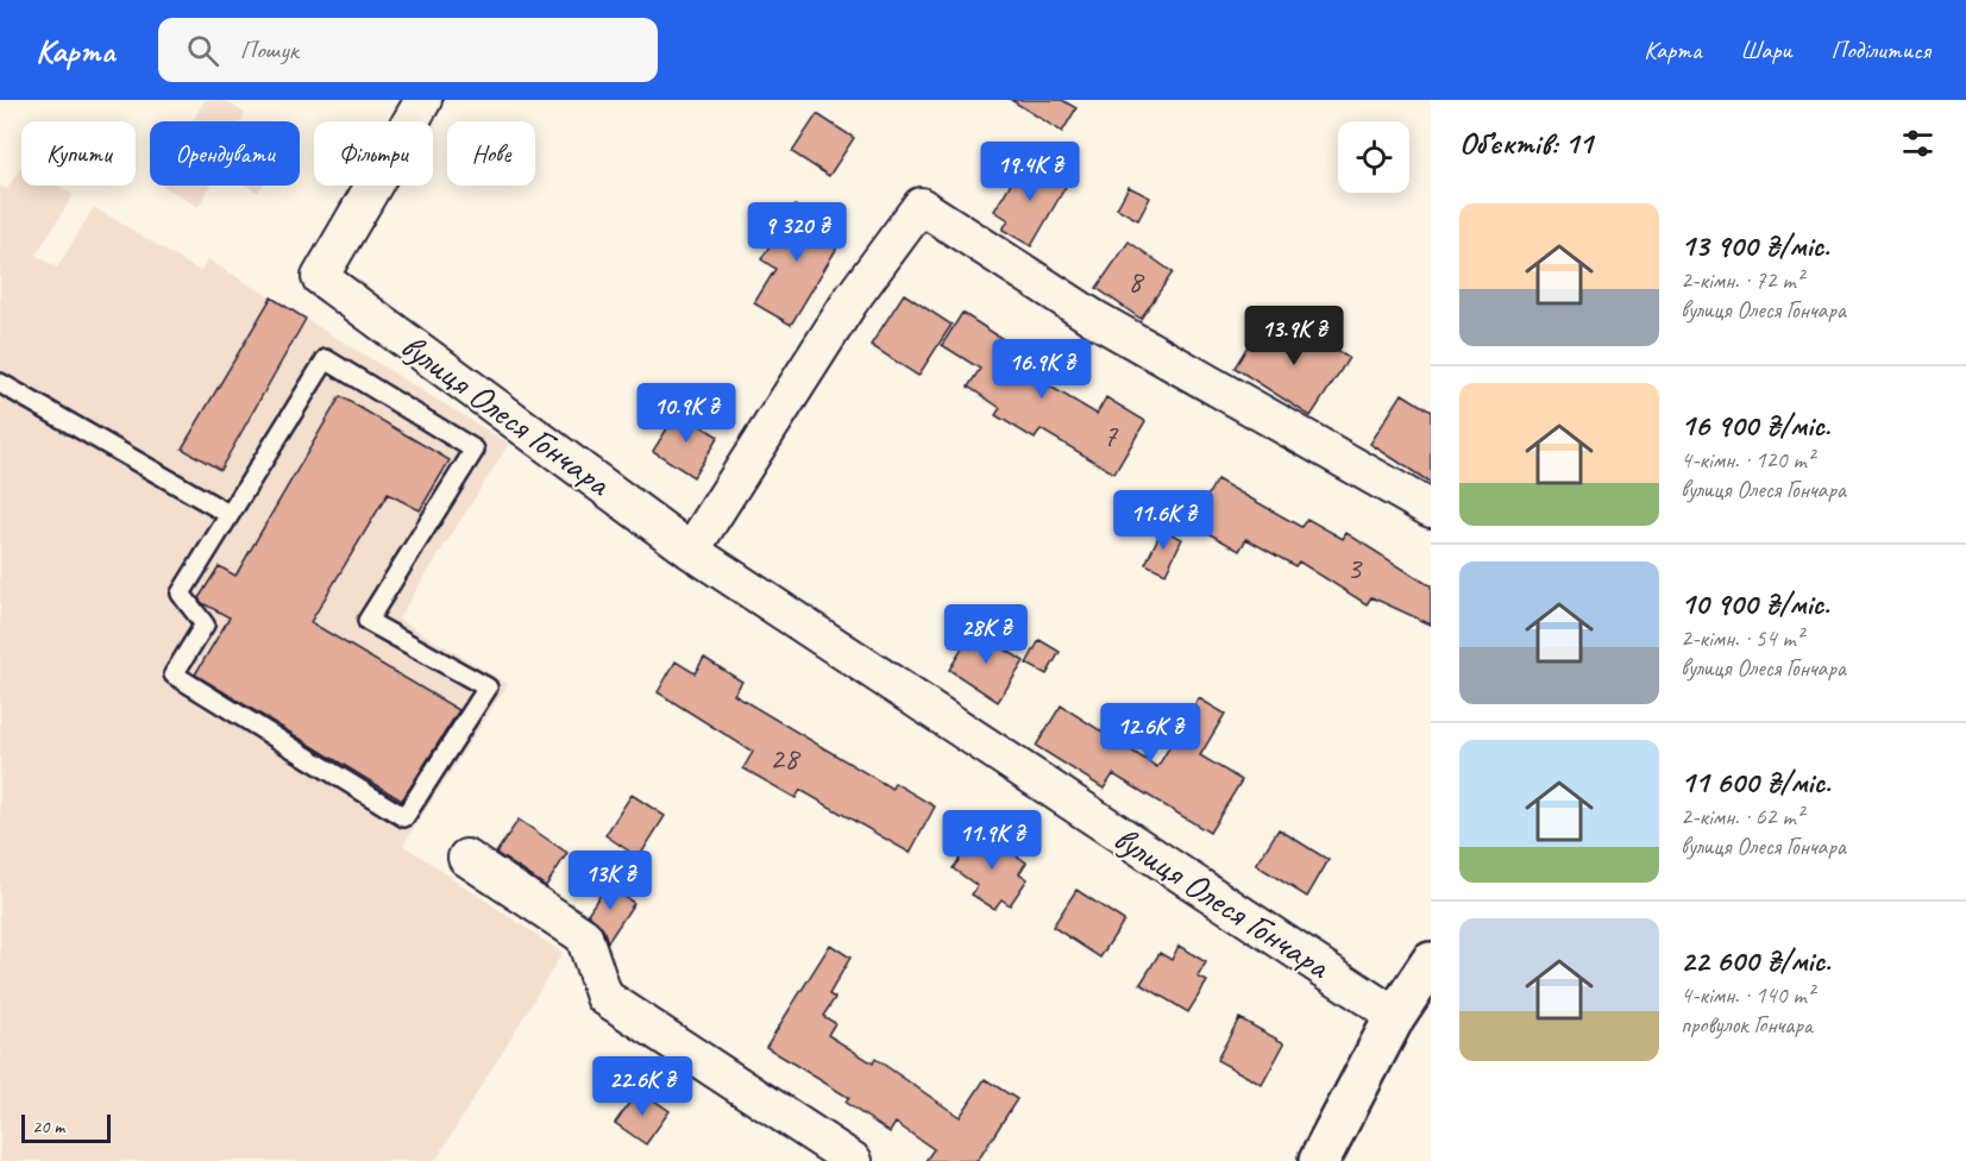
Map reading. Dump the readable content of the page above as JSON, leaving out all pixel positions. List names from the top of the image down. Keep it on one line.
{"streets":{"street":["вулиця Олеся Гончара"]},"house_numbers":["8","7","3","28"],"scale_bar":"20 m","page":{"header":"Карта","search":"Пошук","nav":["Карта","Шари","Поділитися"],"heading":"Об’єктів: 11","chip":["Купити","Орендувати","Фільтри","Нове"],"price":["19.4K ₴","9 320 ₴","13.9K ₴","16.9K ₴","10.9K ₴","11.6K ₴","28K ₴","12.6K ₴","11.9K ₴","13K ₴","22.6K ₴"],"list":[{"name":"13 900 ₴/міс.","note":"2-кімн. · 72 m² · вулиця Олеся Гончара"},{"name":"16 900 ₴/міс.","note":"4-кімн. · 120 m² · вулиця Олеся Гончара"},{"name":"10 900 ₴/міс.","note":"2-кімн. · 54 m² · вулиця Олеся Гончара"},{"name":"11 600 ₴/міс.","note":"2-кімн. · 62 m² · вулиця Олеся Гончара"},{"name":"22 600 ₴/міс.","note":"4-кімн. · 140 m² · провулок Гончара"}],"scale":"20 m"}}
